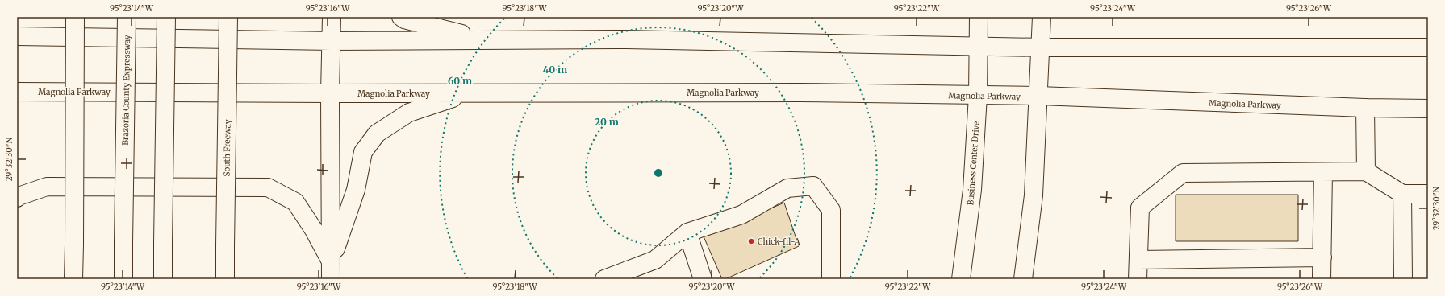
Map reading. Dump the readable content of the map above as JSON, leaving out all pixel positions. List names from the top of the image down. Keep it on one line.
{"streets":{"main road":["Brazoria County Expressway","Magnolia Parkway","South Freeway","Business Center Drive"]},"crossings":[["Magnolia Parkway","Business Center Drive"]],"places":["Chick-fil-A"],"coordinates":["95°23'14\"W","95°23'16\"W","95°23'18\"W","95°23'20\"W","95°23'22\"W","95°23'24\"W","95°23'26\"W","29°32'30\"N"],"rings":["40 m","60 m","20 m"]}
